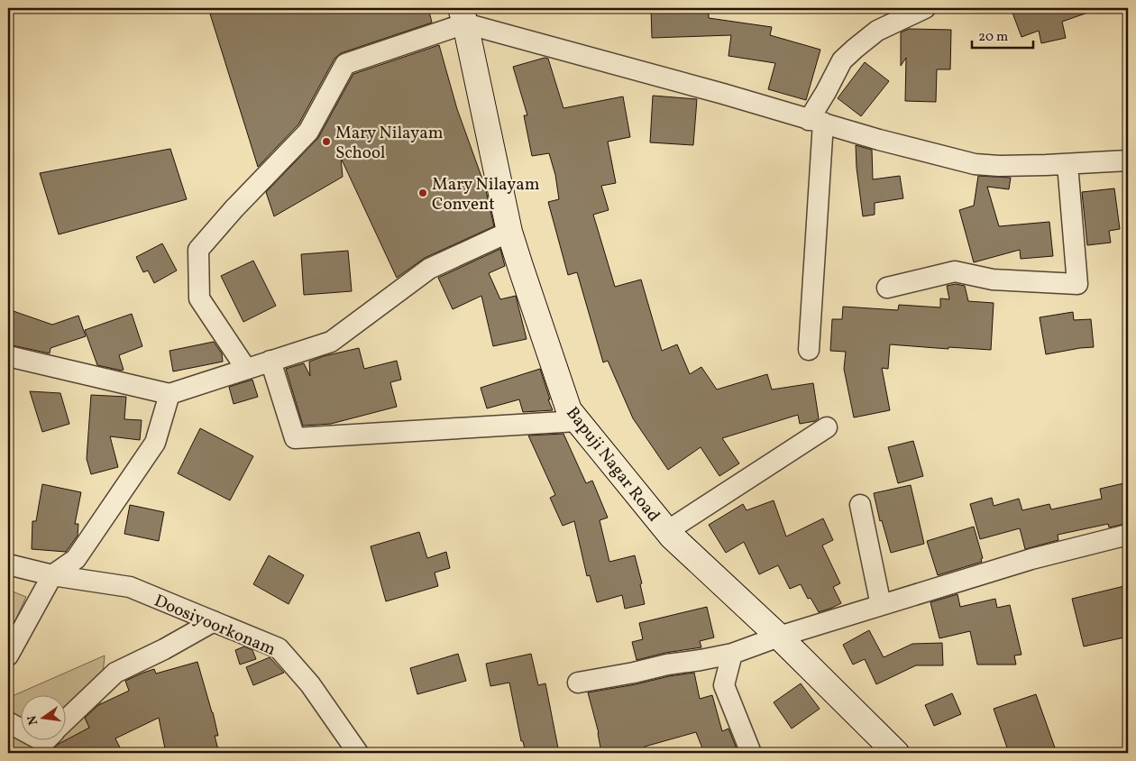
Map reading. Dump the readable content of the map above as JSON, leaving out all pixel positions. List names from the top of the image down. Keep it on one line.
{"streets":{"street":["Bapuji Nagar Road","Doosiyoorkonam"]},"places":["Mary Nilayam School","Mary Nilayam Convent"],"scale_bar":"20 m","north":"left"}
